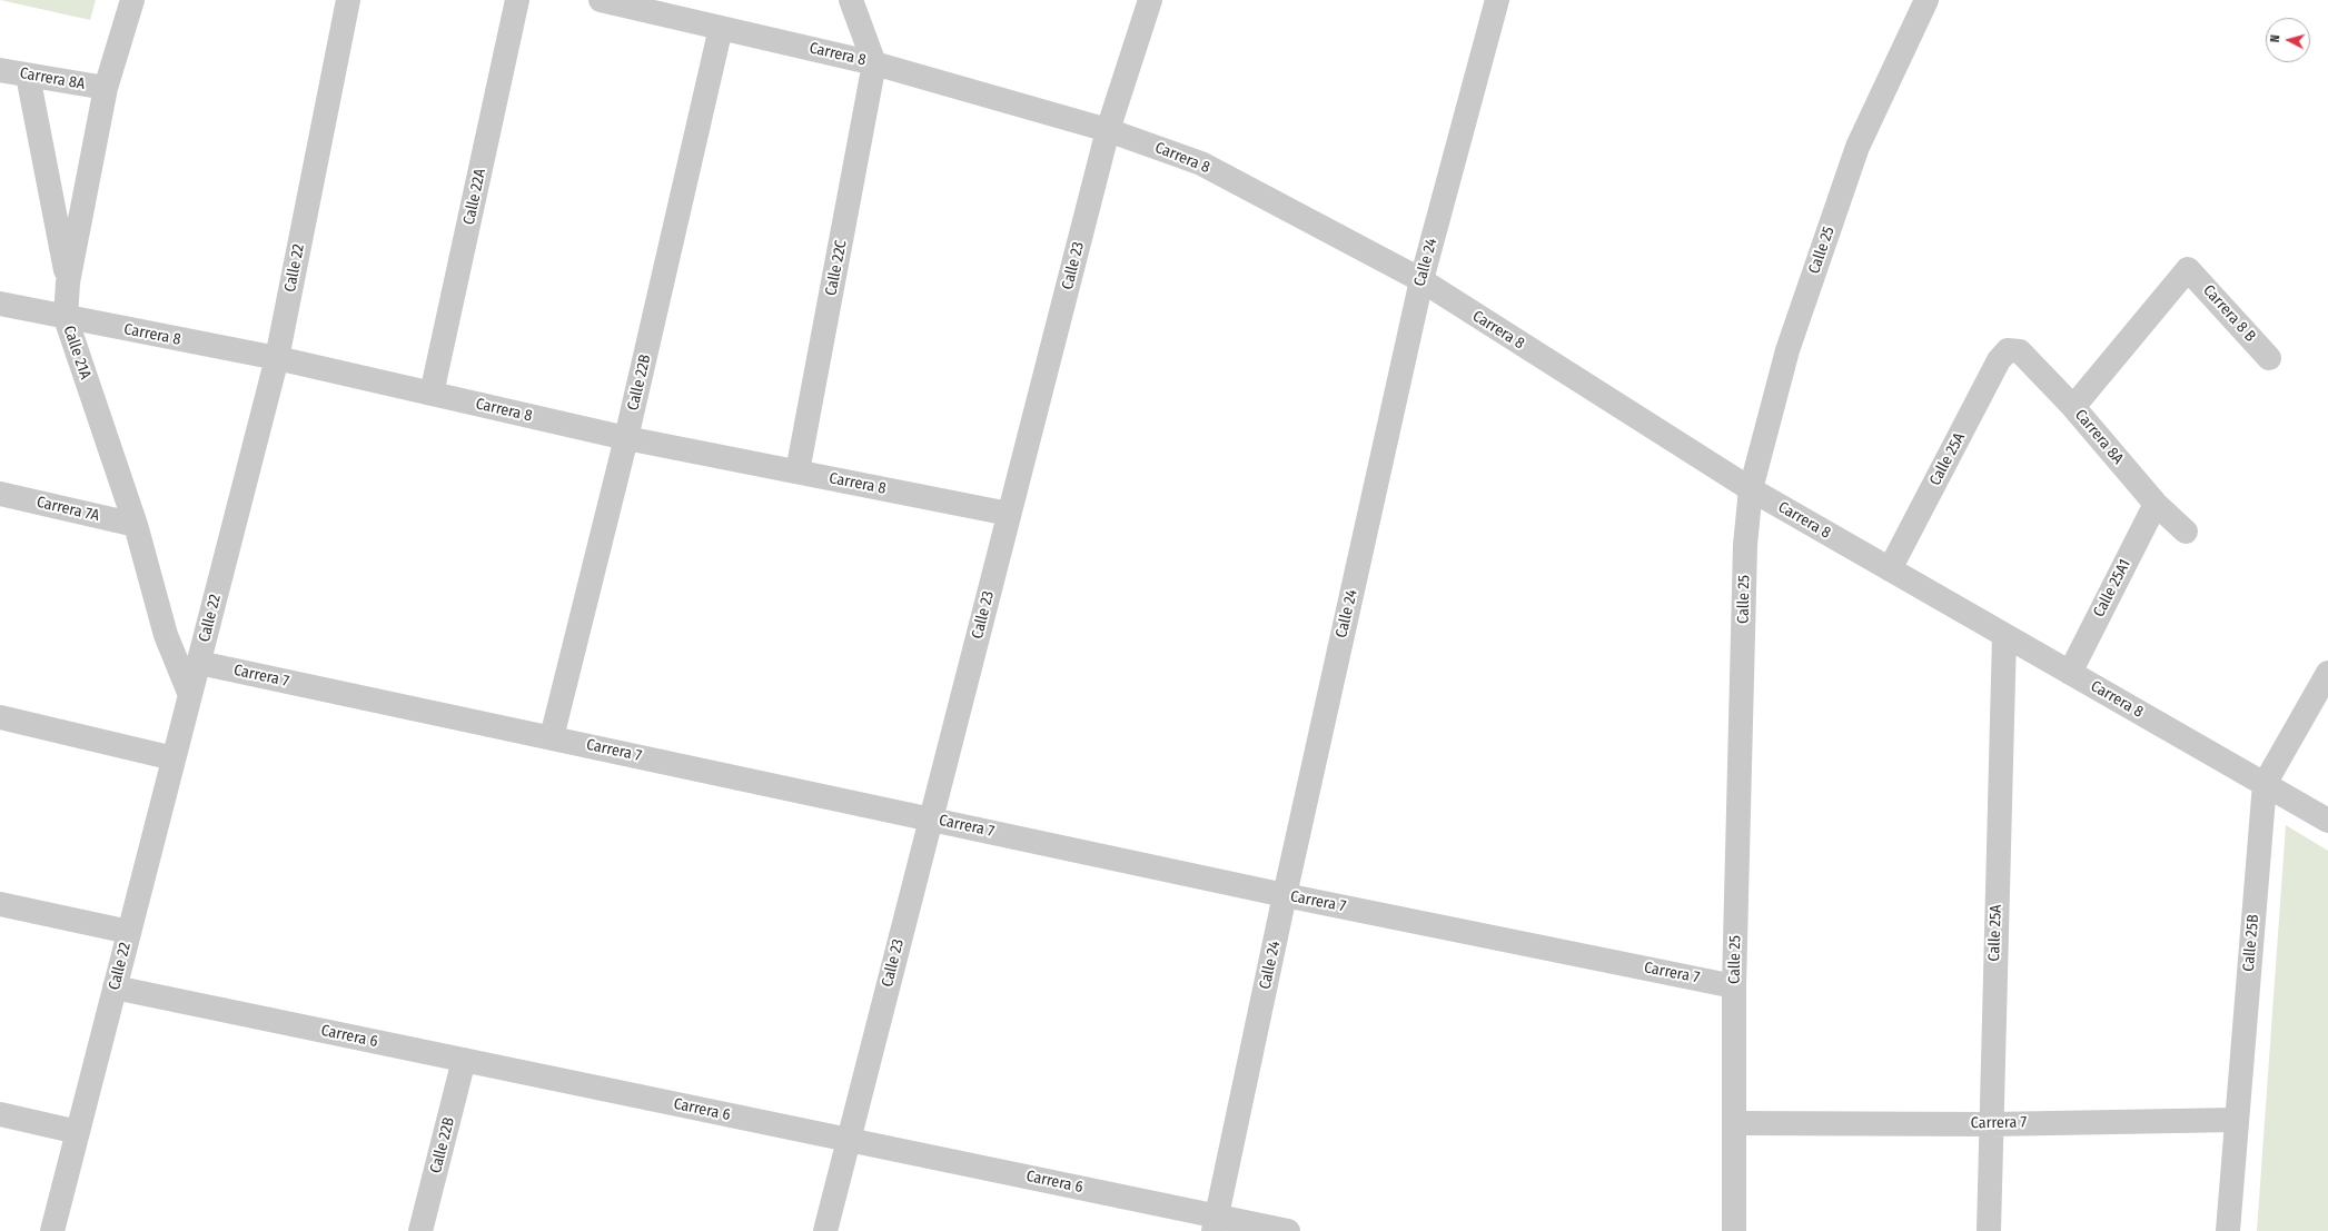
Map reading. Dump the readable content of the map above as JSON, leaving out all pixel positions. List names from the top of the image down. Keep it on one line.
{"streets":{"street":["Carrera 8","Carrera 8A","Calle 22A","Calle 25","Calle 24","Calle 23","Calle 22","Calle 22C","Carrera 8 B","Calle 21A","Calle 22B","Calle 25A","Carrera 7A","Calle 25A1","Carrera 7","Calle 25B","Carrera 6"]},"crossings":[["Carrera 8","Calle 22A"],["Carrera 8","Calle 25"],["Carrera 8","Calle 24"],["Carrera 8","Calle 23"],["Carrera 8","Calle 22"],["Carrera 8","Calle 22C"],["Carrera 8","Calle 21A"],["Carrera 8","Calle 22B"],["Carrera 8","Calle 25A"],["Carrera 8","Calle 25A1"],["Carrera 8","Calle 25B"],["Carrera 8A","Carrera 8 B"],["Carrera 8A","Calle 21A"],["Carrera 8A","Calle 25A"],["Carrera 8A","Calle 25A1"],["Calle 25","Carrera 7"],["Calle 24","Carrera 7"],["Calle 24","Carrera 6"],["Calle 23","Carrera 7"],["Calle 23","Carrera 6"],["Calle 22","Calle 21A"],["Calle 22","Carrera 7"],["Calle 22","Carrera 6"],["Calle 21A","Carrera 7A"],["Calle 22B","Carrera 7"],["Calle 22B","Carrera 6"],["Calle 25A","Carrera 7"],["Carrera 7","Calle 25B"]],"north":"left"}
